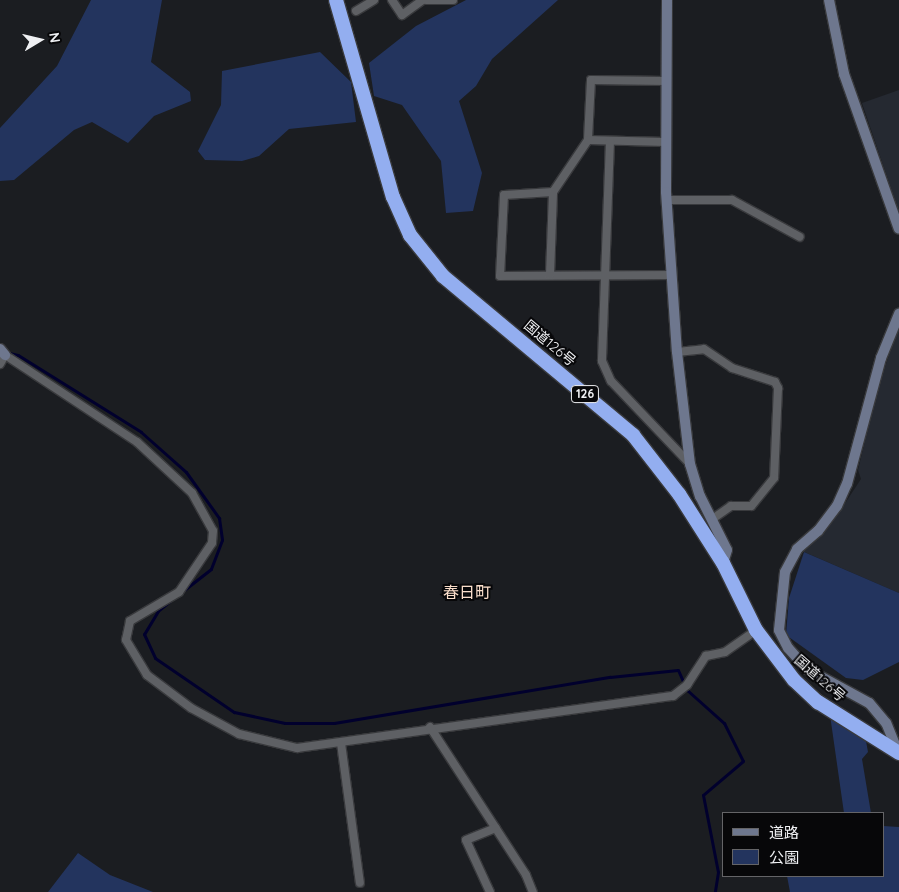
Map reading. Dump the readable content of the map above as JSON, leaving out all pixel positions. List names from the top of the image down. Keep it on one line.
{"streets":{"highway":["国道126号","126"]},"districts":["春日町"],"legend":["道路","公園"],"north":"right"}
